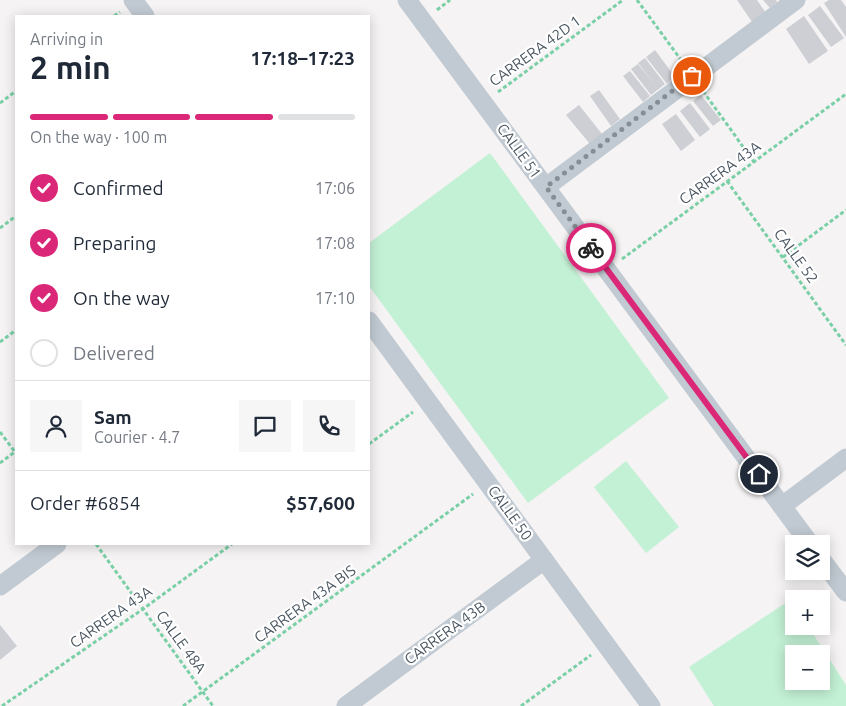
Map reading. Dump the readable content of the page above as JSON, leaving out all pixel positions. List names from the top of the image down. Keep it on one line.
{"streets":{"street":["CALLE 51","CALLE 50","CARRERA 43B"],"path":["CARRERA 42D 1","CARRERA 43A","CALLE 52","CARRERA 43A BIS","CALLE 48A"]},"crossings":[["CARRERA 42D 1","CALLE 51"],["CALLE 51","CARRERA 43A"],["CARRERA 43A","CALLE 52"],["CARRERA 43A","CALLE 48A"],["CALLE 50","CARRERA 43A BIS"],["CALLE 50","CARRERA 43B"],["CARRERA 43A BIS","CALLE 48A"]],"page":{"heading":["2 min","Arriving in","17:18–17:23"],"panel":["Sam","Courier · 4.7","Order #6854","$57,600"],"bar":"On the way · 100 m","list":[["Confirmed","17:06"],["Preparing","17:08"],["On the way","17:10"],"Delivered"],"map_buttons":["+","−"]}}
